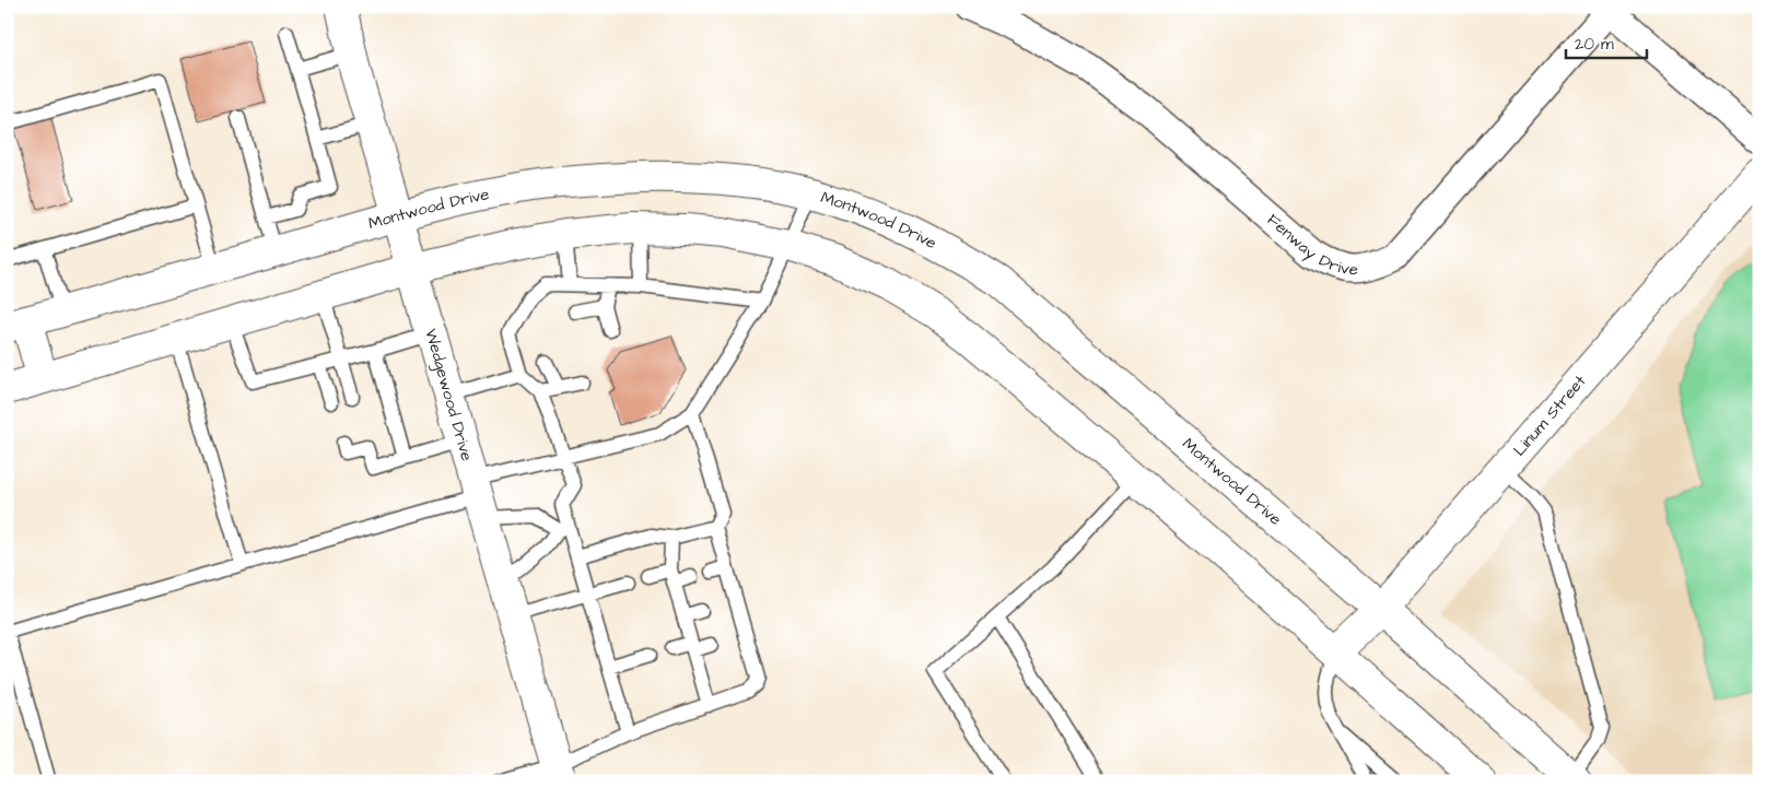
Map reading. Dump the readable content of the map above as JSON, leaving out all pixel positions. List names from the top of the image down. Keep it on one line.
{"streets":{"main road":["Montwood Drive","Wedgewood Drive","Linum Street"],"street":["Fenway Drive"]},"crossings":[["Montwood Drive","Wedgewood Drive"],["Montwood Drive","Linum Street"]],"scale_bar":"20 m"}
